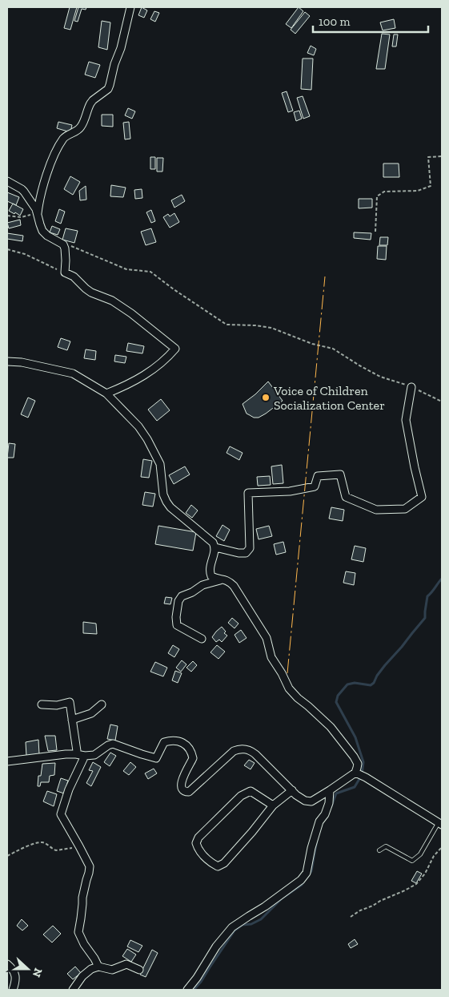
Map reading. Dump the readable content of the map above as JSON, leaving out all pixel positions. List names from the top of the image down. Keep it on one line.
{"places":["Voice of Children Socialization Center"],"scale_bar":"100 m","north":"right"}
